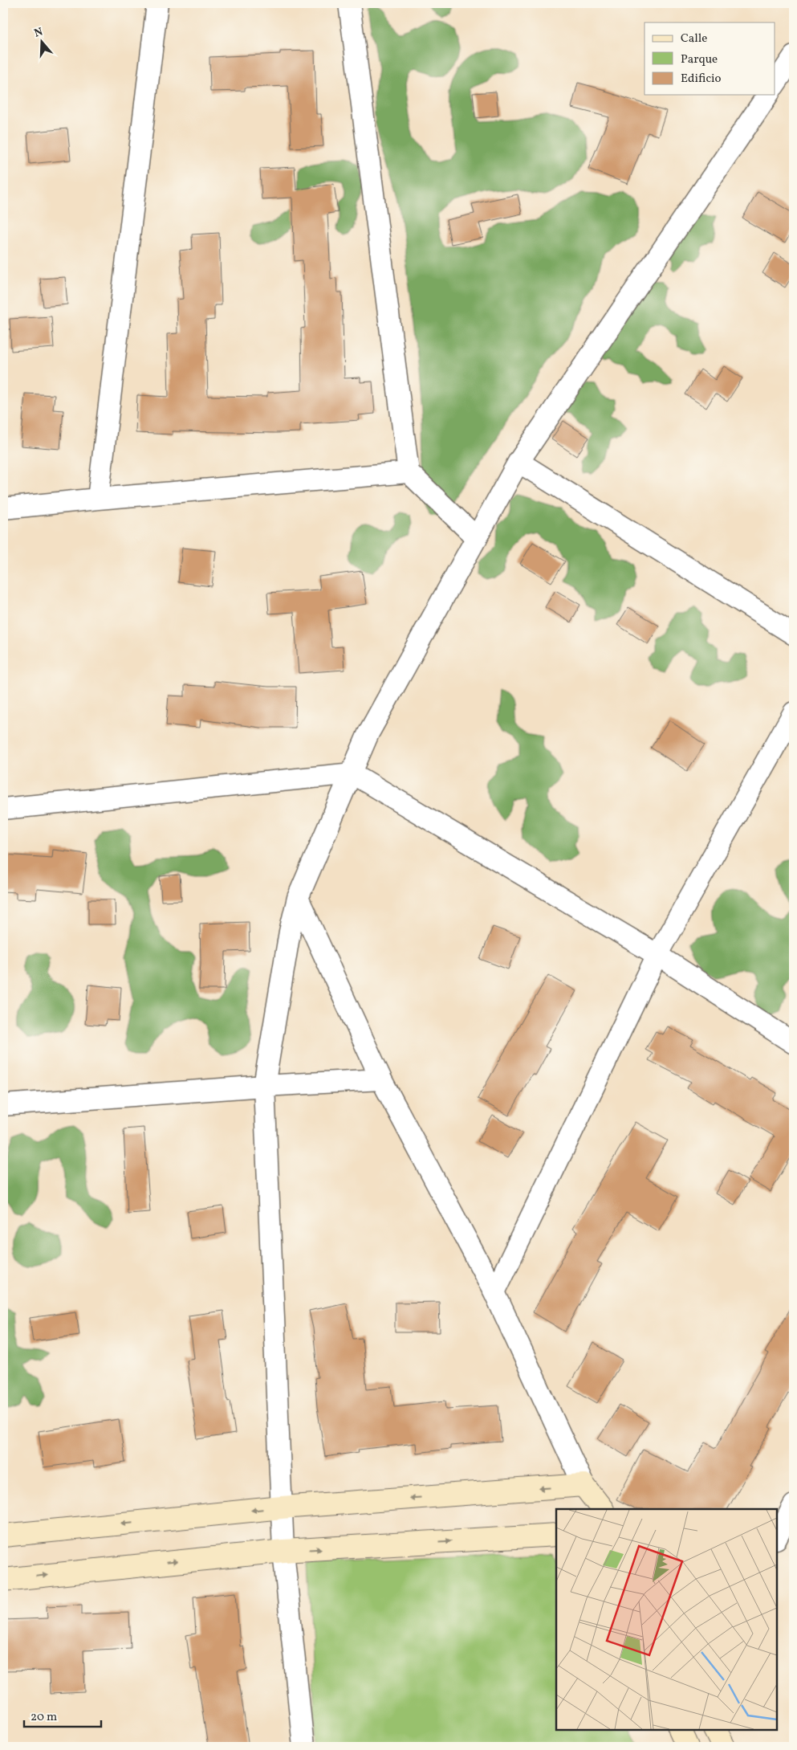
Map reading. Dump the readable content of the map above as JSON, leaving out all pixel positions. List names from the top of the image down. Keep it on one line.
{"legend":["Calle","Parque","Edificio"],"scale_bar":"20 m","north":"top"}
